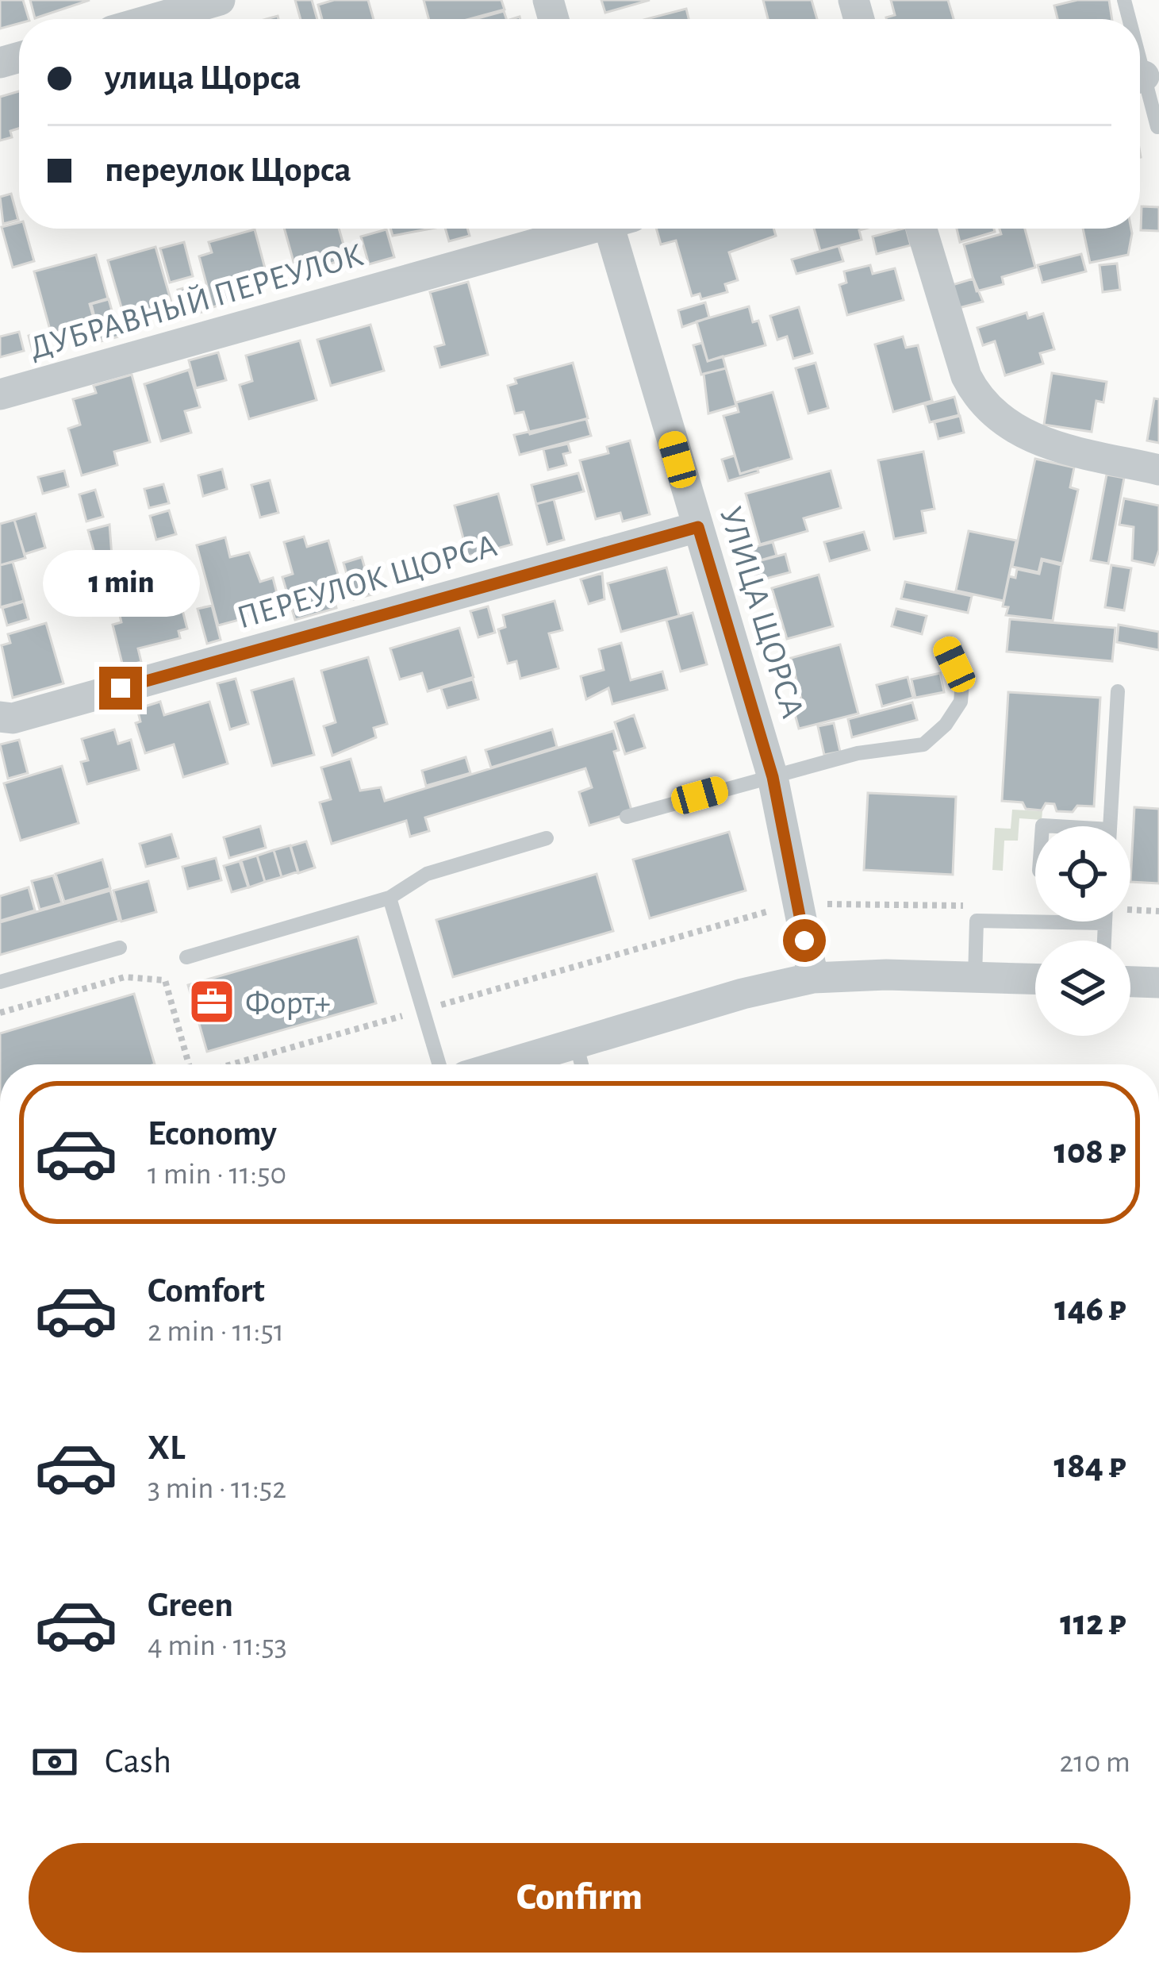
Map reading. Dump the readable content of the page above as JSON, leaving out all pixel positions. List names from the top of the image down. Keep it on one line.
{"streets":{"street":["ДУБРАВНЫЙ ПЕРЕУЛОК","ПЕРЕУЛОК ЩОРСА","УЛИЦА ЩОРСА"]},"crossings":[["ПЕРЕУЛОК ЩОРСА","УЛИЦА ЩОРСА"]],"places":{"office":["Форт+"]},"page":{"banner":["улица Щорса","переулок Щорса"],"bubble":"1 min","list":[{"name":"Economy","note":"1 min · 11:50","value":"108 ₽"},{"name":"Comfort","note":"2 min · 11:51","value":"146 ₽"},{"name":"XL","note":"3 min · 11:52","value":"184 ₽"},{"name":"Green","note":"4 min · 11:53","value":"112 ₽"}],"pay":["Cash","210 m"],"buttons":"Confirm"}}
